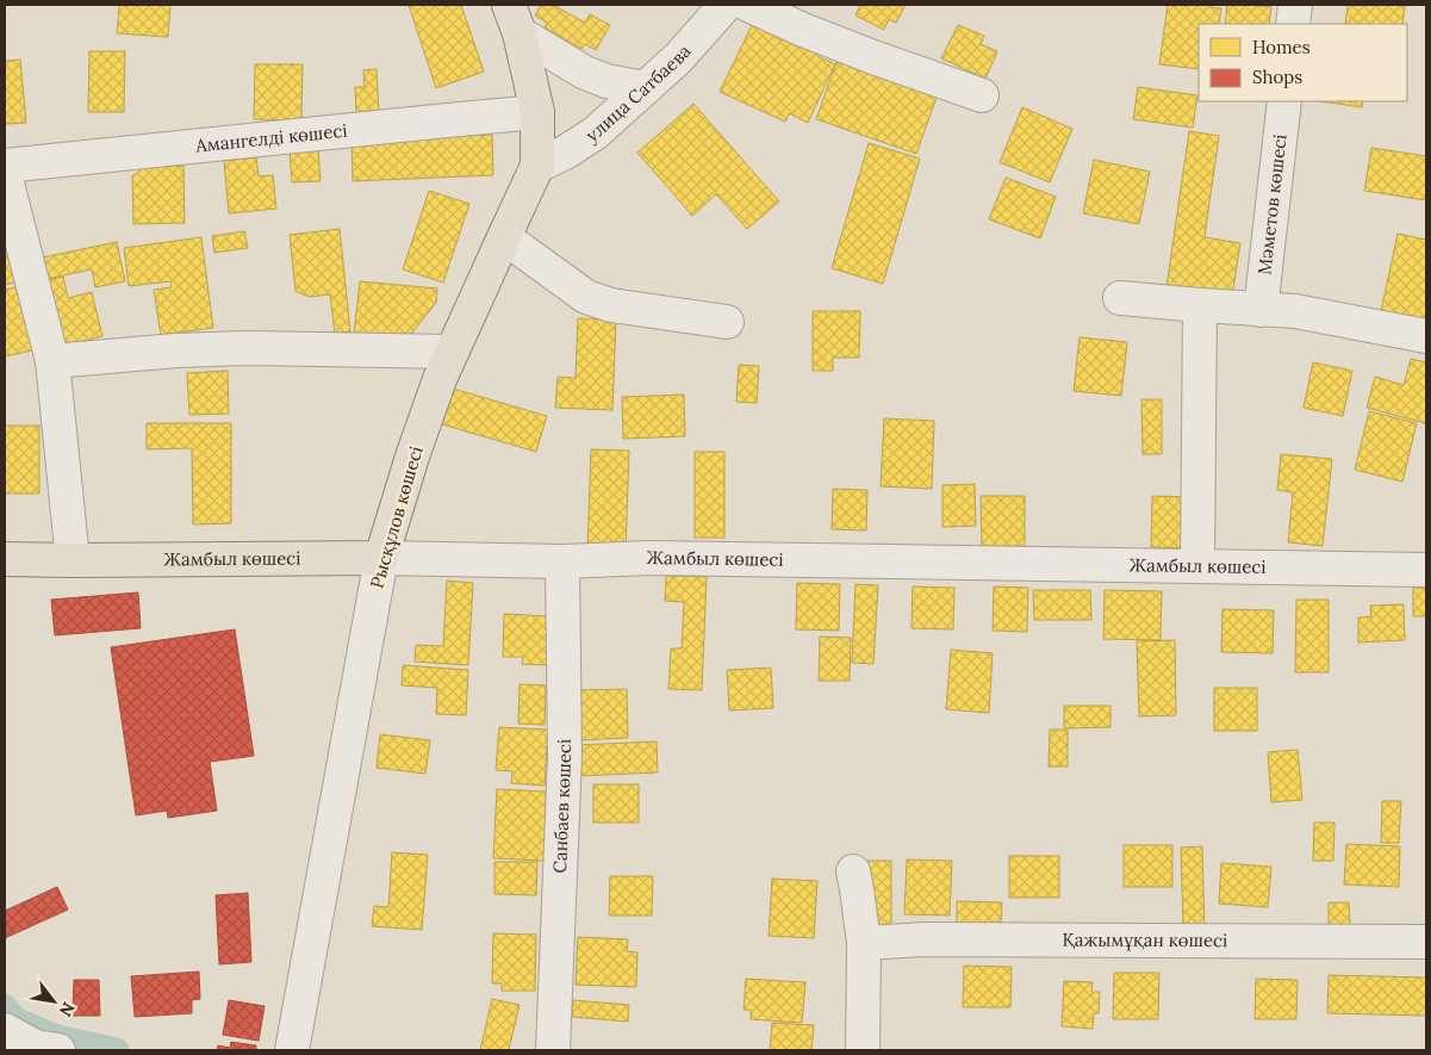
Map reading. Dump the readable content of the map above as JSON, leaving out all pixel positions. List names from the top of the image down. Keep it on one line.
{"streets":{"main road":["Рысқұлов көшесі","Жамбыл көшесі"],"street":["улица Сатбаева","Амангелді көшесі","Мәметов көшесі","Санбаев көшесі","Қажымұқан көшесі"]},"crossings":[["улица Сатбаева","Рысқұлов көшесі"],["Амангелді көшесі","Рысқұлов көшесі"],["Рысқұлов көшесі","Жамбыл көшесі"],["Жамбыл көшесі","Санбаев көшесі"]],"legend":["Homes","Shops"],"north":"bottom right"}
